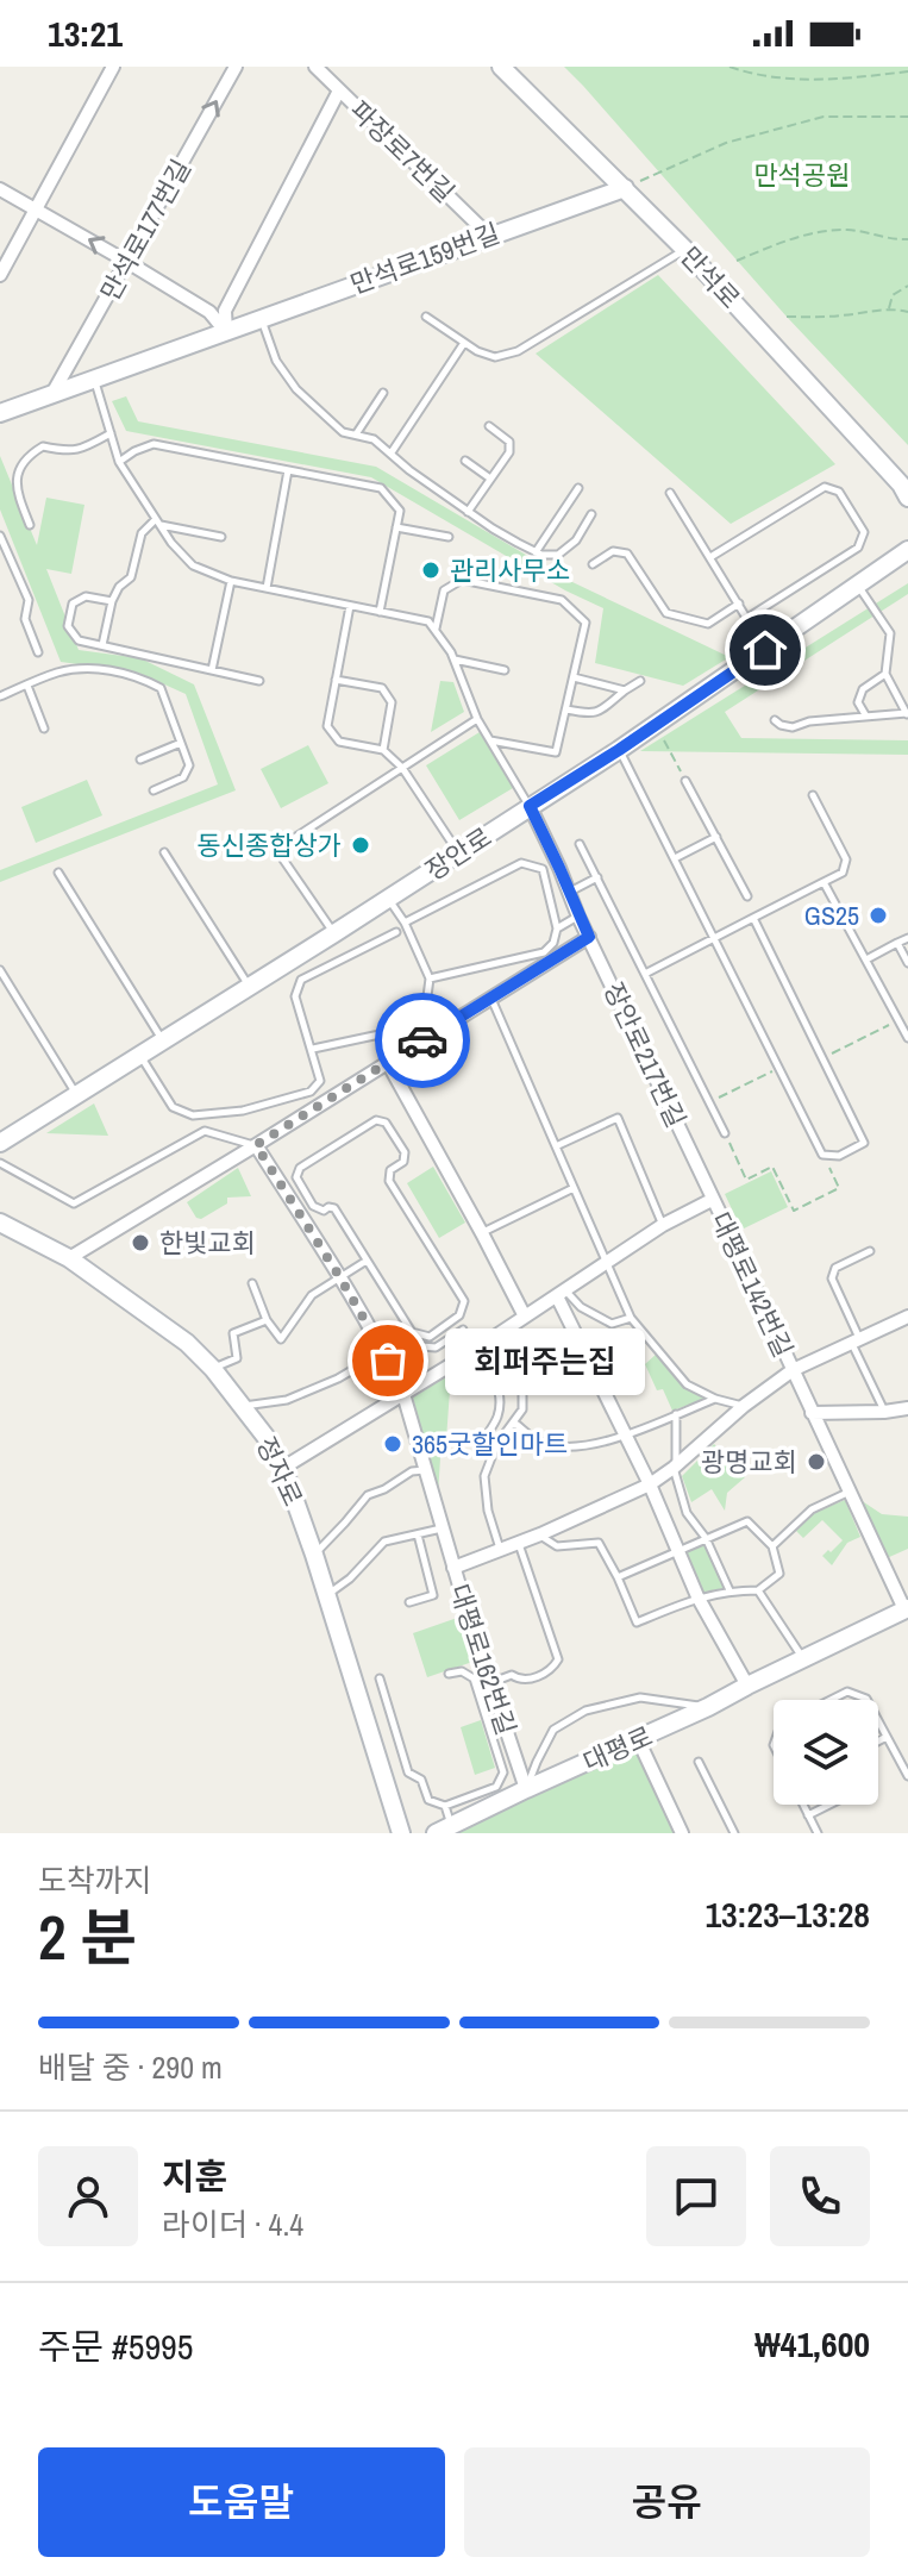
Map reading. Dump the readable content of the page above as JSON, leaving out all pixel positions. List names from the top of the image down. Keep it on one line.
{"streets":{"street":["파장로7번길","만석로177번길","만석로159번길","만석로","장안로","장안로217번길","대평로142번길","정자로","대평로162번길","대평로"]},"crossings":[["파장로7번길","만석로159번길"],["만석로177번길","만석로159번길"],["만석로159번길","만석로"],["장안로","장안로217번길"],["장안로217번길","대평로142번길"],["대평로142번길","대평로162번길"],["대평로142번길","대평로"],["대평로162번길","대평로"]],"parks":["만석공원"],"places":["관리사무소","동신종합상가","GS25","한빛교회","회퍼주는집","365굿할인마트","광명교회"],"page":{"status":"13:21","bubble":"회퍼주는집","heading":["2 분","도착까지","13:23–13:28"],"panel":["지훈","라이더 · 4.4","주문 #5995","₩41,600"],"bar":"배달 중 · 290 m","buttons":["도움말","공유"]}}
